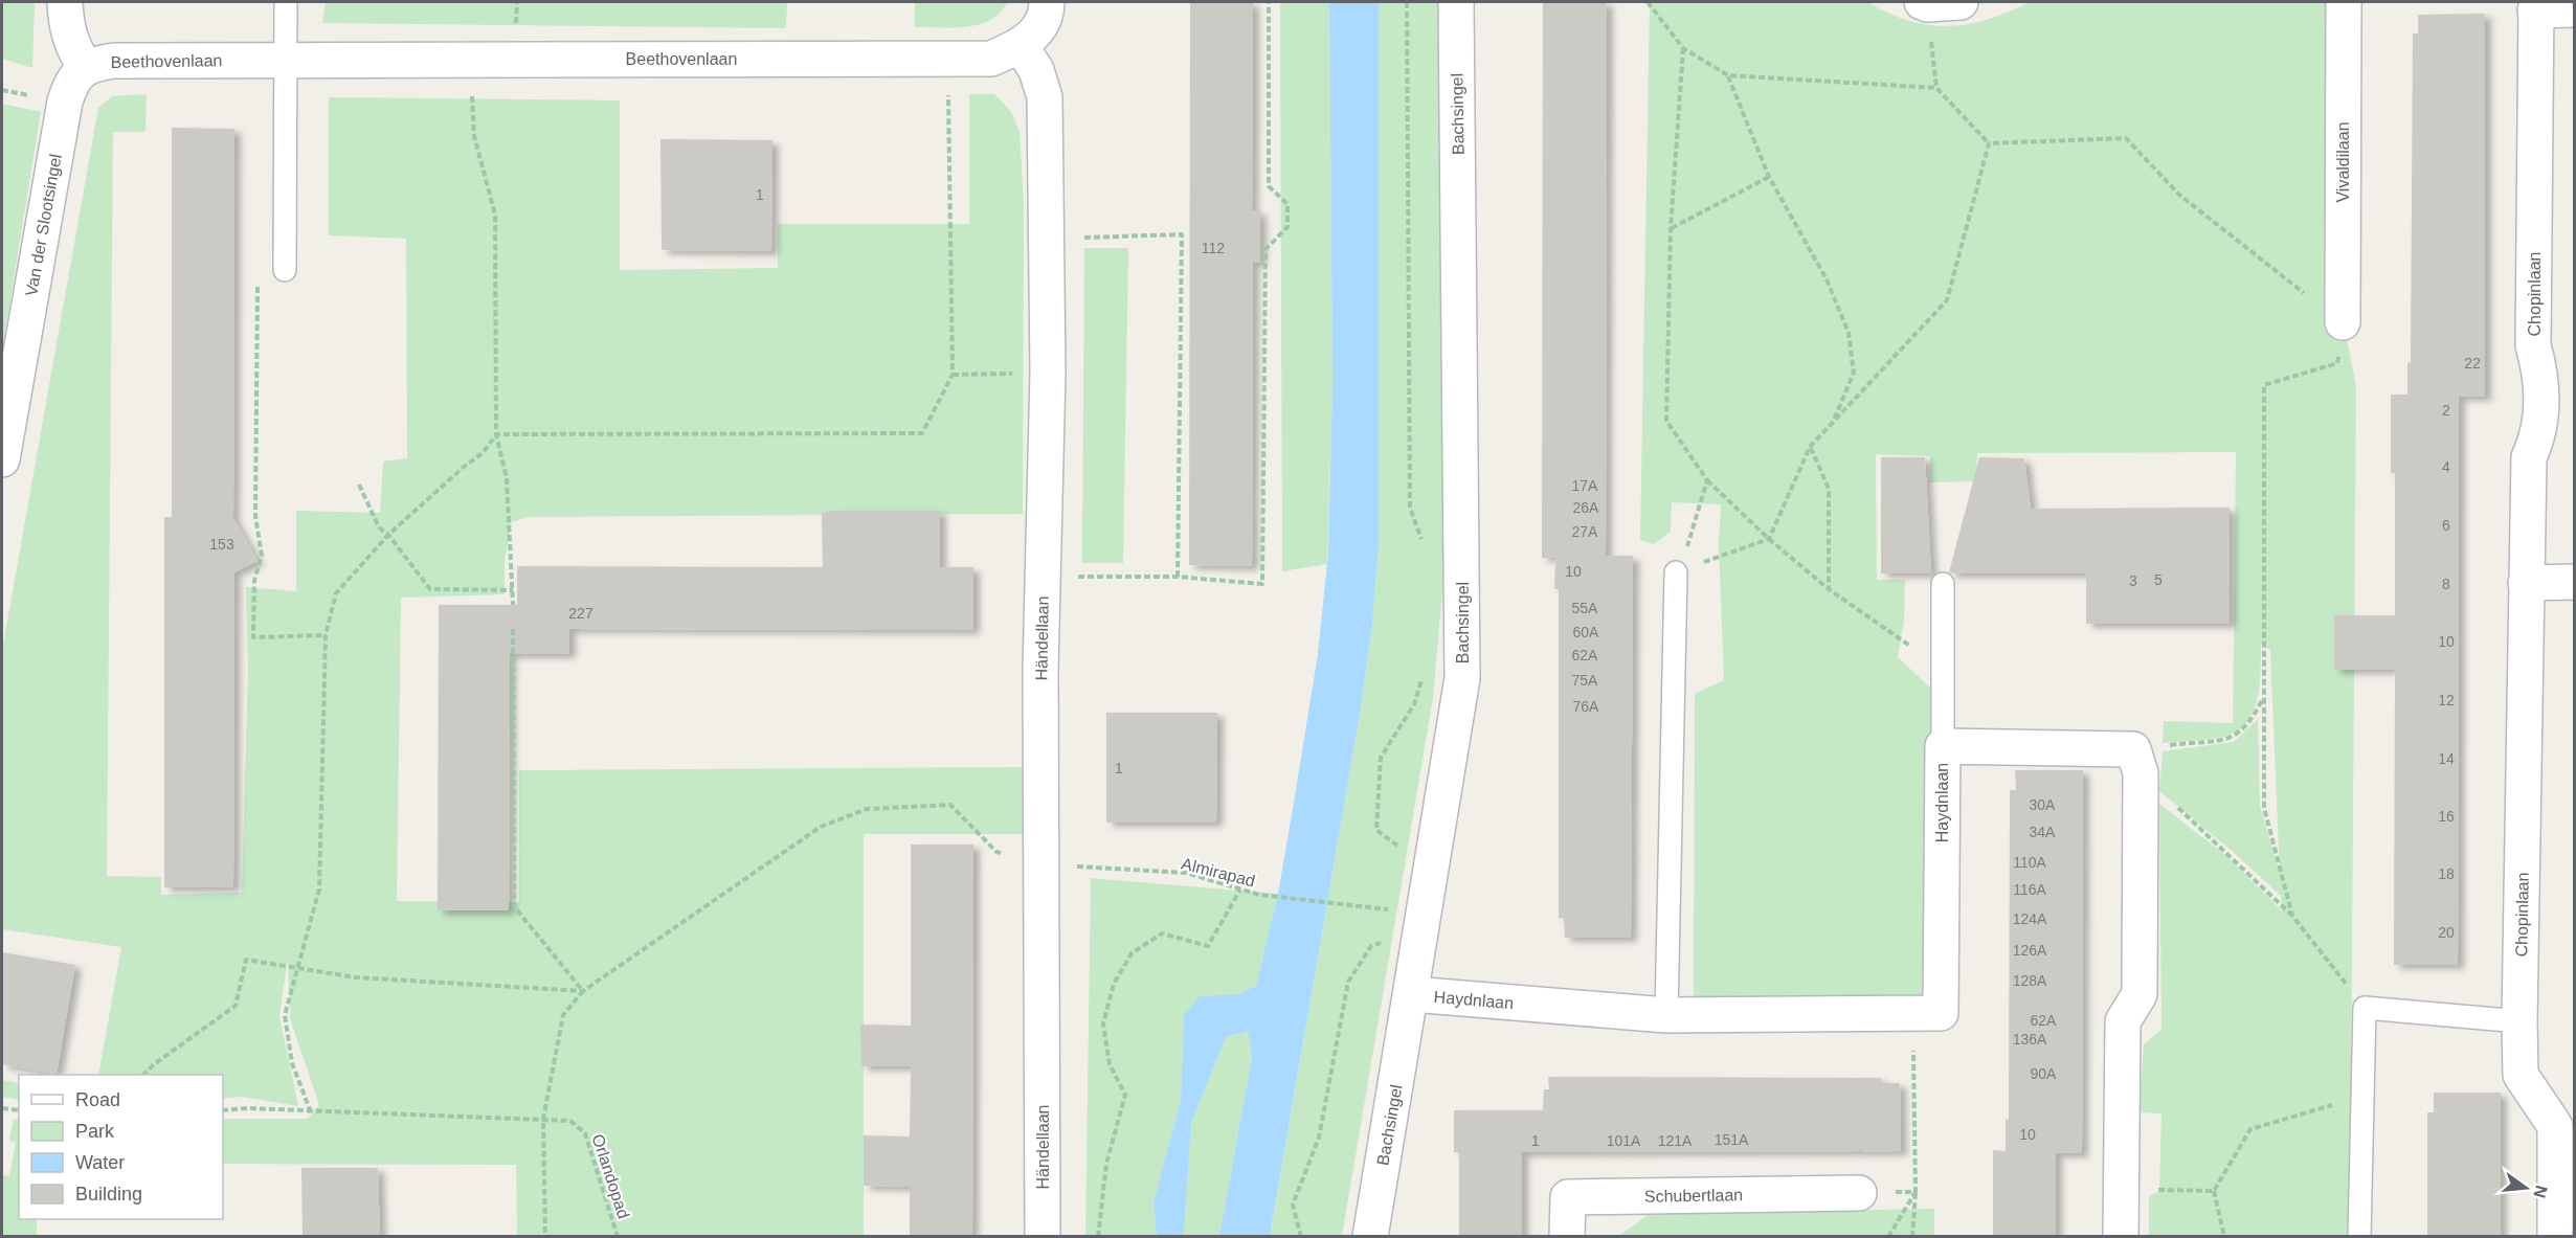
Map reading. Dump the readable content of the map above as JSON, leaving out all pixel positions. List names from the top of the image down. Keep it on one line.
{"streets":{"street":["Beethovenlaan","Bachsingel","Vivaldilaan","Van der Slootsingel","Chopinlaan","Händellaan","Haydnlaan","Schubertlaan"],"path":["Almirapad","Orlandopad"]},"crossings":[["Beethovenlaan","Van der Slootsingel"],["Beethovenlaan","Händellaan"],["Bachsingel","Haydnlaan"],["Händellaan","Almirapad"],["Almirapad","Orlandopad"]],"house_numbers":["1","112","22","2","4","17A","26A","6","27A","153","10","5","3","8","55A","227","60A","10","62A","75A","12","76A","14","1","30A","16","34A","110A","18","116A","124A","20","126A","128A","62A","136A","90A","10","151A","1","101A","121A"],"legend":["Road","Park","Water","Building"],"north":"right"}
